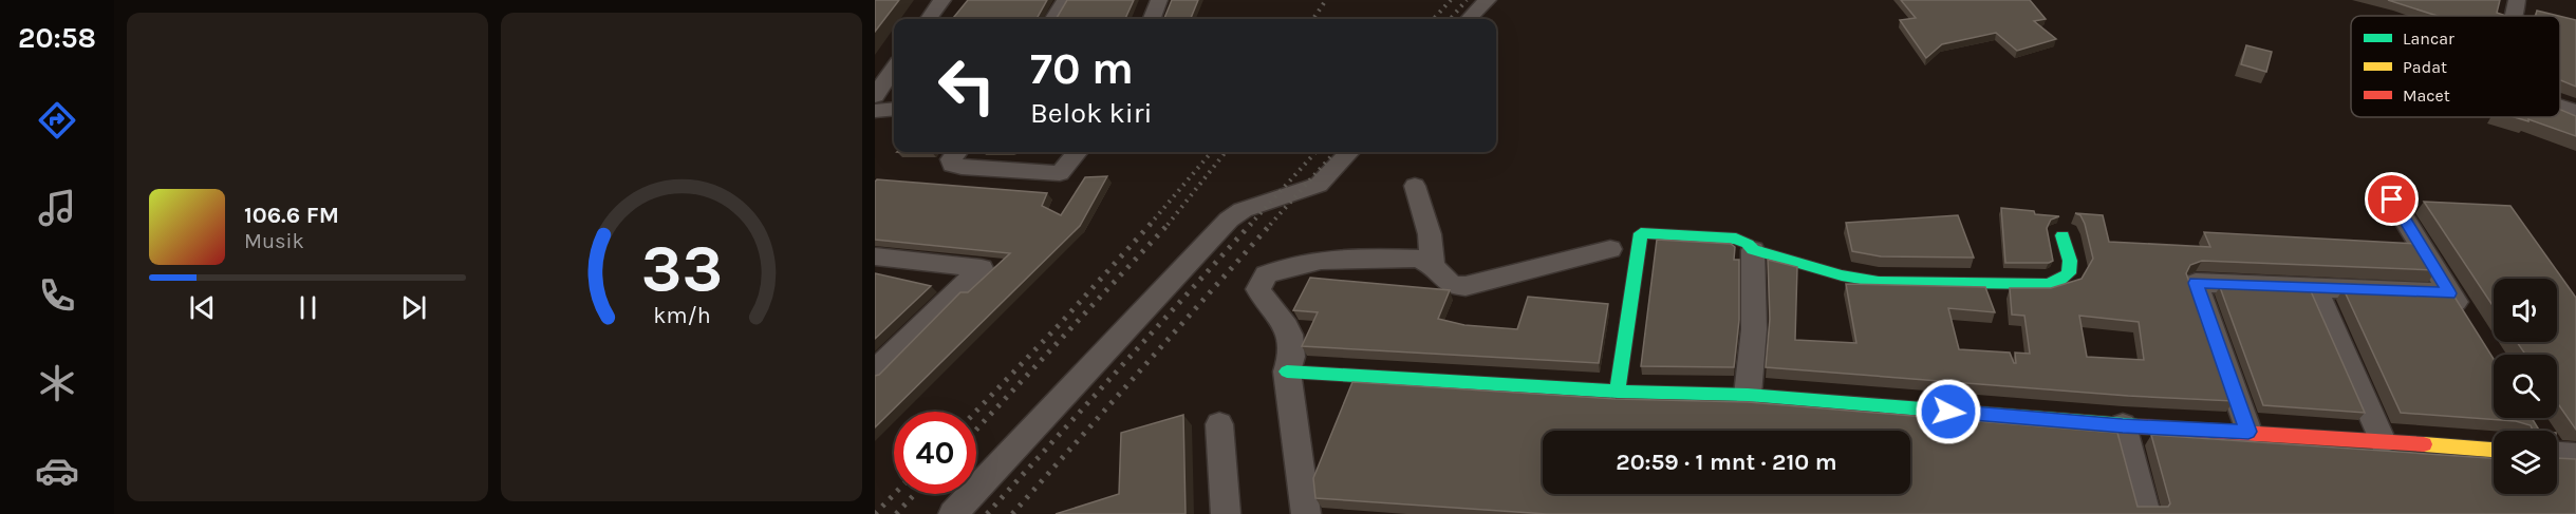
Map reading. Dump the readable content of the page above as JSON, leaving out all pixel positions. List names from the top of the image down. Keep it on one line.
{"legend":["Lancar","Padat","Macet"],"page":{"tabs":"20:58","turn":["70 m","Belok kiri"],"song":["106.6 FM","Musik"],"limit":"40","trip":"20:59 · 1 mnt · 210 m","gauge":["33","km/h"]}}
